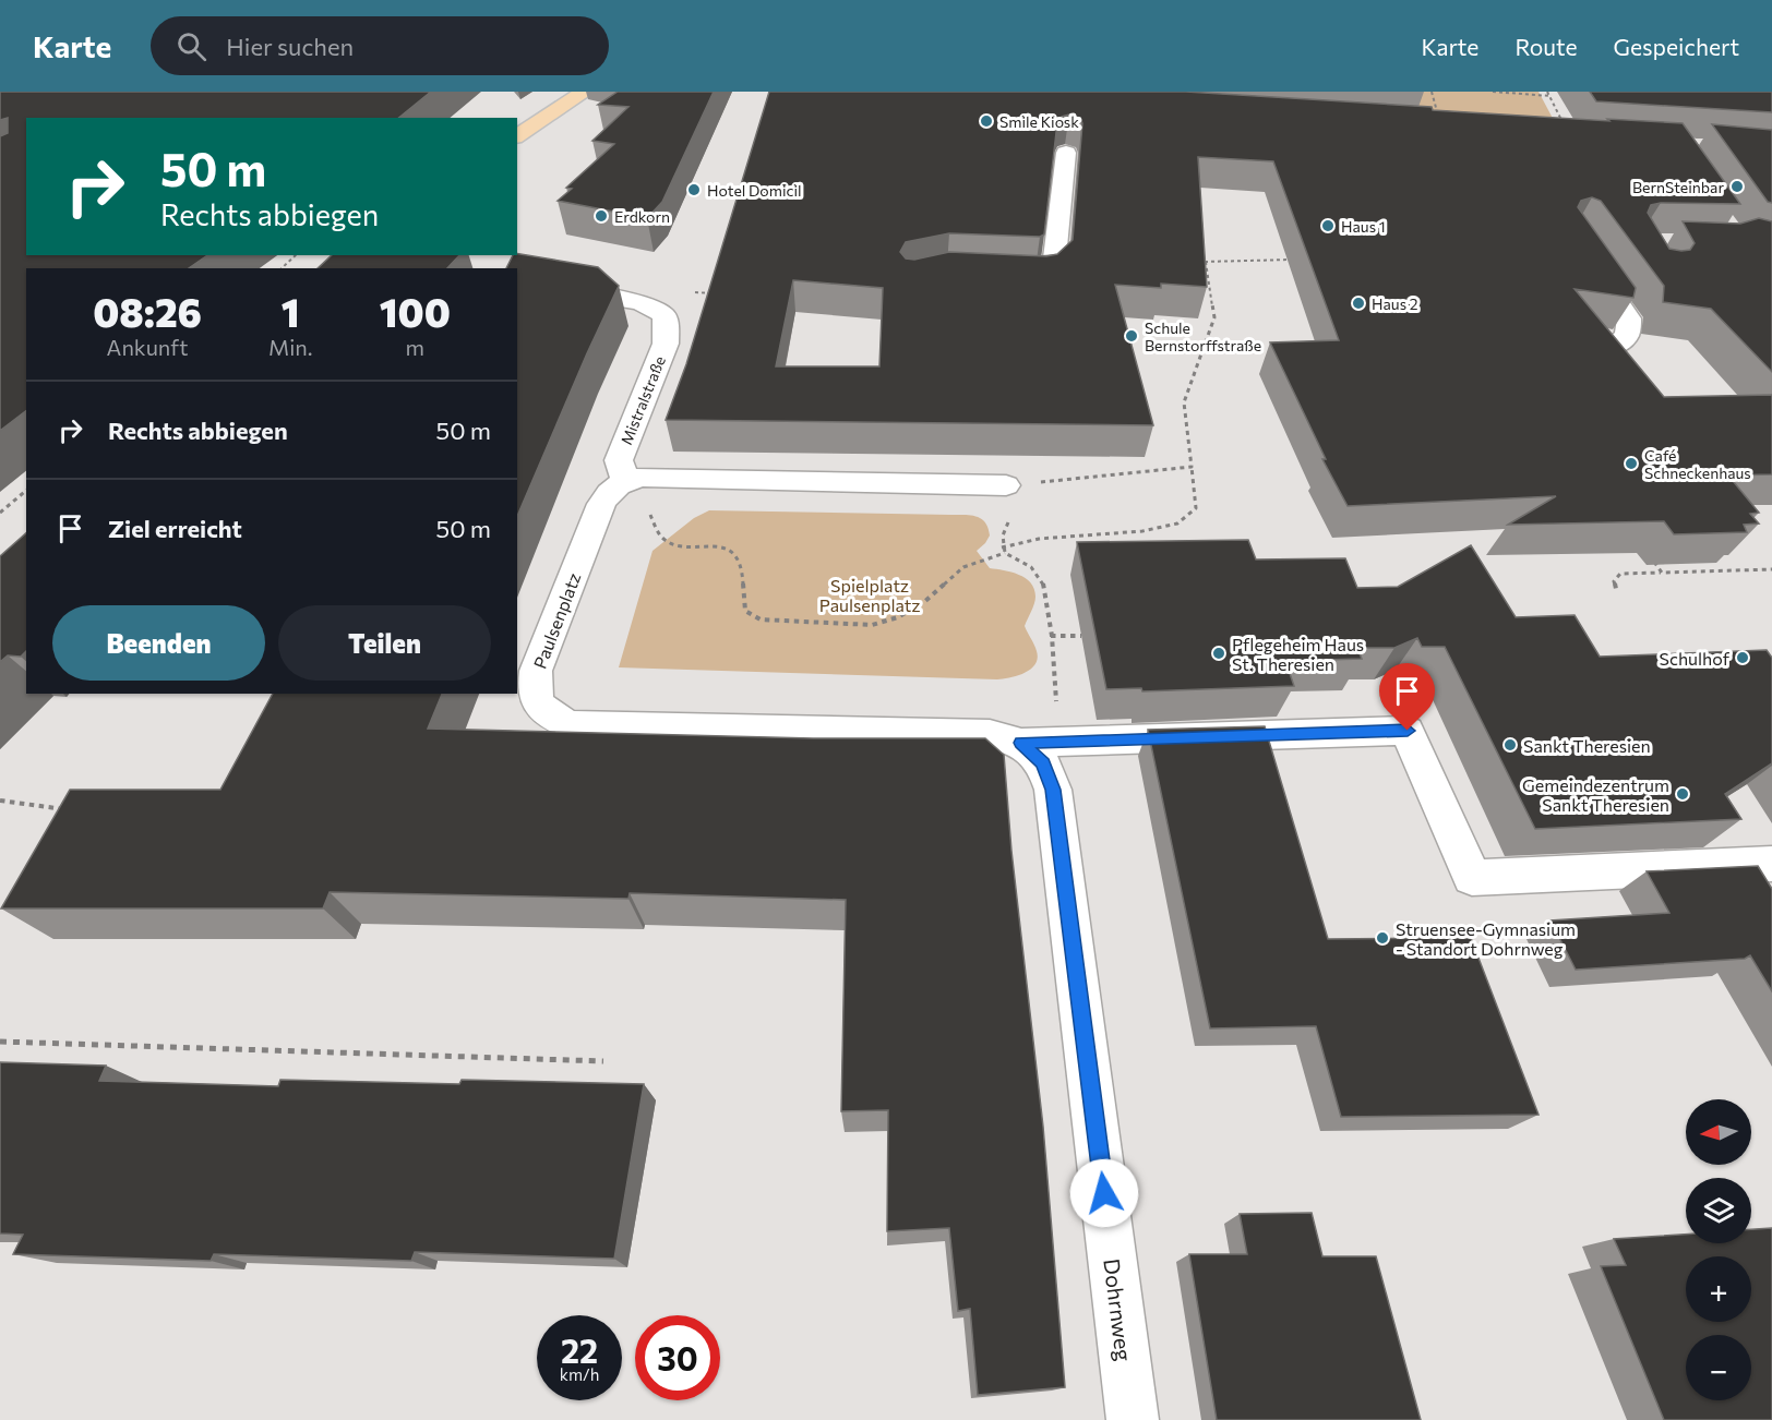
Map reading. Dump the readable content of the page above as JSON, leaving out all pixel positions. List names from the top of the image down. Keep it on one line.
{"streets":{"street":["Mistralstraße","Paulsenplatz","Dohrnweg"]},"crossings":[["Mistralstraße","Paulsenplatz"],["Paulsenplatz","Dohrnweg"]],"parks":["Spielplatz Paulsenplatz"],"places":["Smile Kiosk","BernSteinbar","Hotel Domicil","Erdkorn","Haus 1","Haus 2","Schule Bernstorffstraße","Café Schneckenhaus","Pflegeheim Haus St. Theresien","Schulhof","Sankt Theresien","Gemeindezentrum Sankt Theresien","Struensee-Gymnasium - Standort Dohrnweg"],"north":"left","page":{"header":"Karte","search":"Hier suchen","nav":["Karte","Route","Gespeichert"],"turn":["50 m","Rechts abbiegen"],"eta":["08:26","Ankunft","1","Min.","100","m"],"list":[{"name":"Rechts abbiegen","value":"50 m"},{"name":"Ziel erreicht","value":"50 m"}],"buttons":["Beenden","Teilen"],"map_buttons":["+","−"],"speed":"22 km/h","limit":"30"}}
